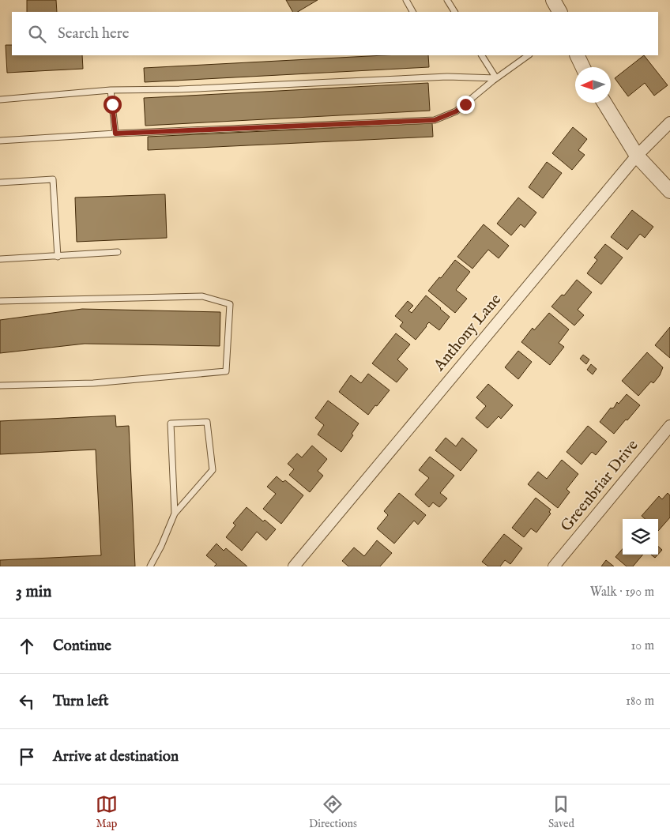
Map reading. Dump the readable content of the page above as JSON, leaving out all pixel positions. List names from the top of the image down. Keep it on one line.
{"streets":{"street":["Anthony Lane","Greenbriar Drive"]},"north":"left","page":{"search":"Search here","heading":["3 min","Walk · 190 m"],"list":[["Continue","10 m"],["Turn left","180 m"],"Arrive at destination"],"nav":["Map","Directions","Saved"]}}
